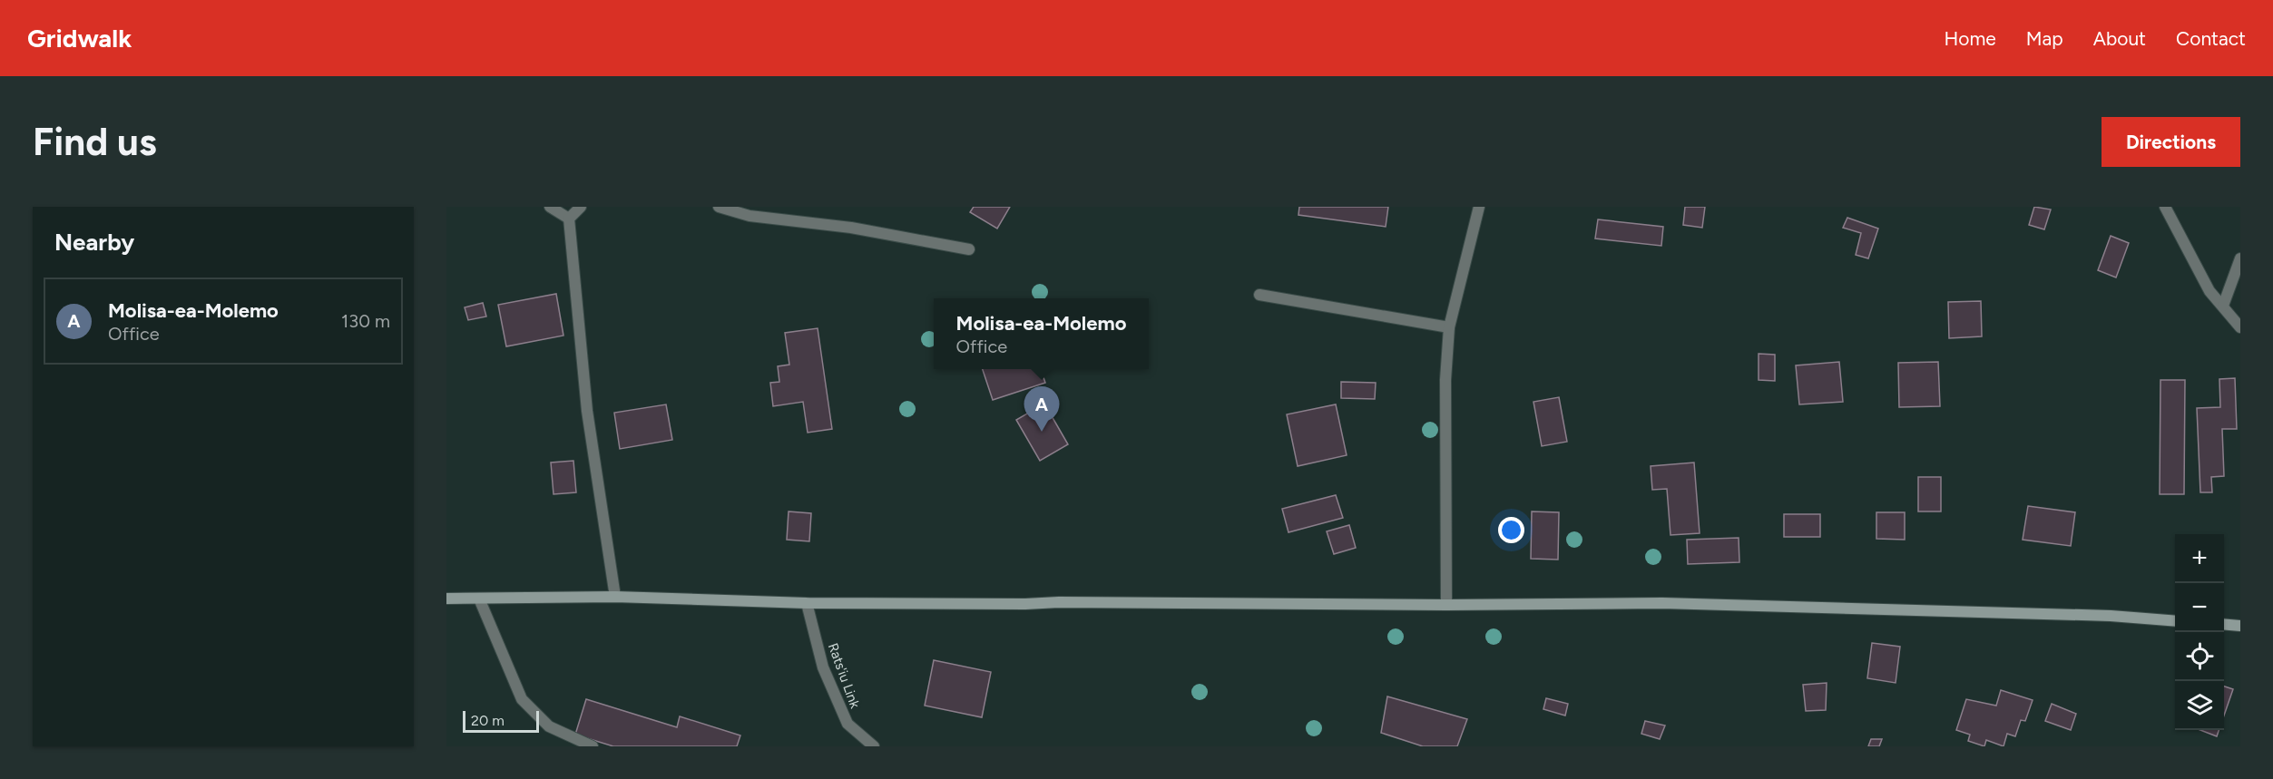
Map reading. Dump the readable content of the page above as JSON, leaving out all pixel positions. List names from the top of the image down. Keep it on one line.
{"streets":{"street":["Rats'iu Link"]},"scale_bar":"20 m","page":{"header":"Gridwalk","nav":["Home","Map","About","Contact"],"buttons":"Directions","title":"Find us","heading":"Nearby","list":[{"mark":"A","name":"Molisa-ea-Molemo","note":"Office","value":"130 m"}],"popup":["Molisa-ea-Molemo","Office"],"pins":"A","map_buttons":["+","−"],"scale":"20 m"}}
